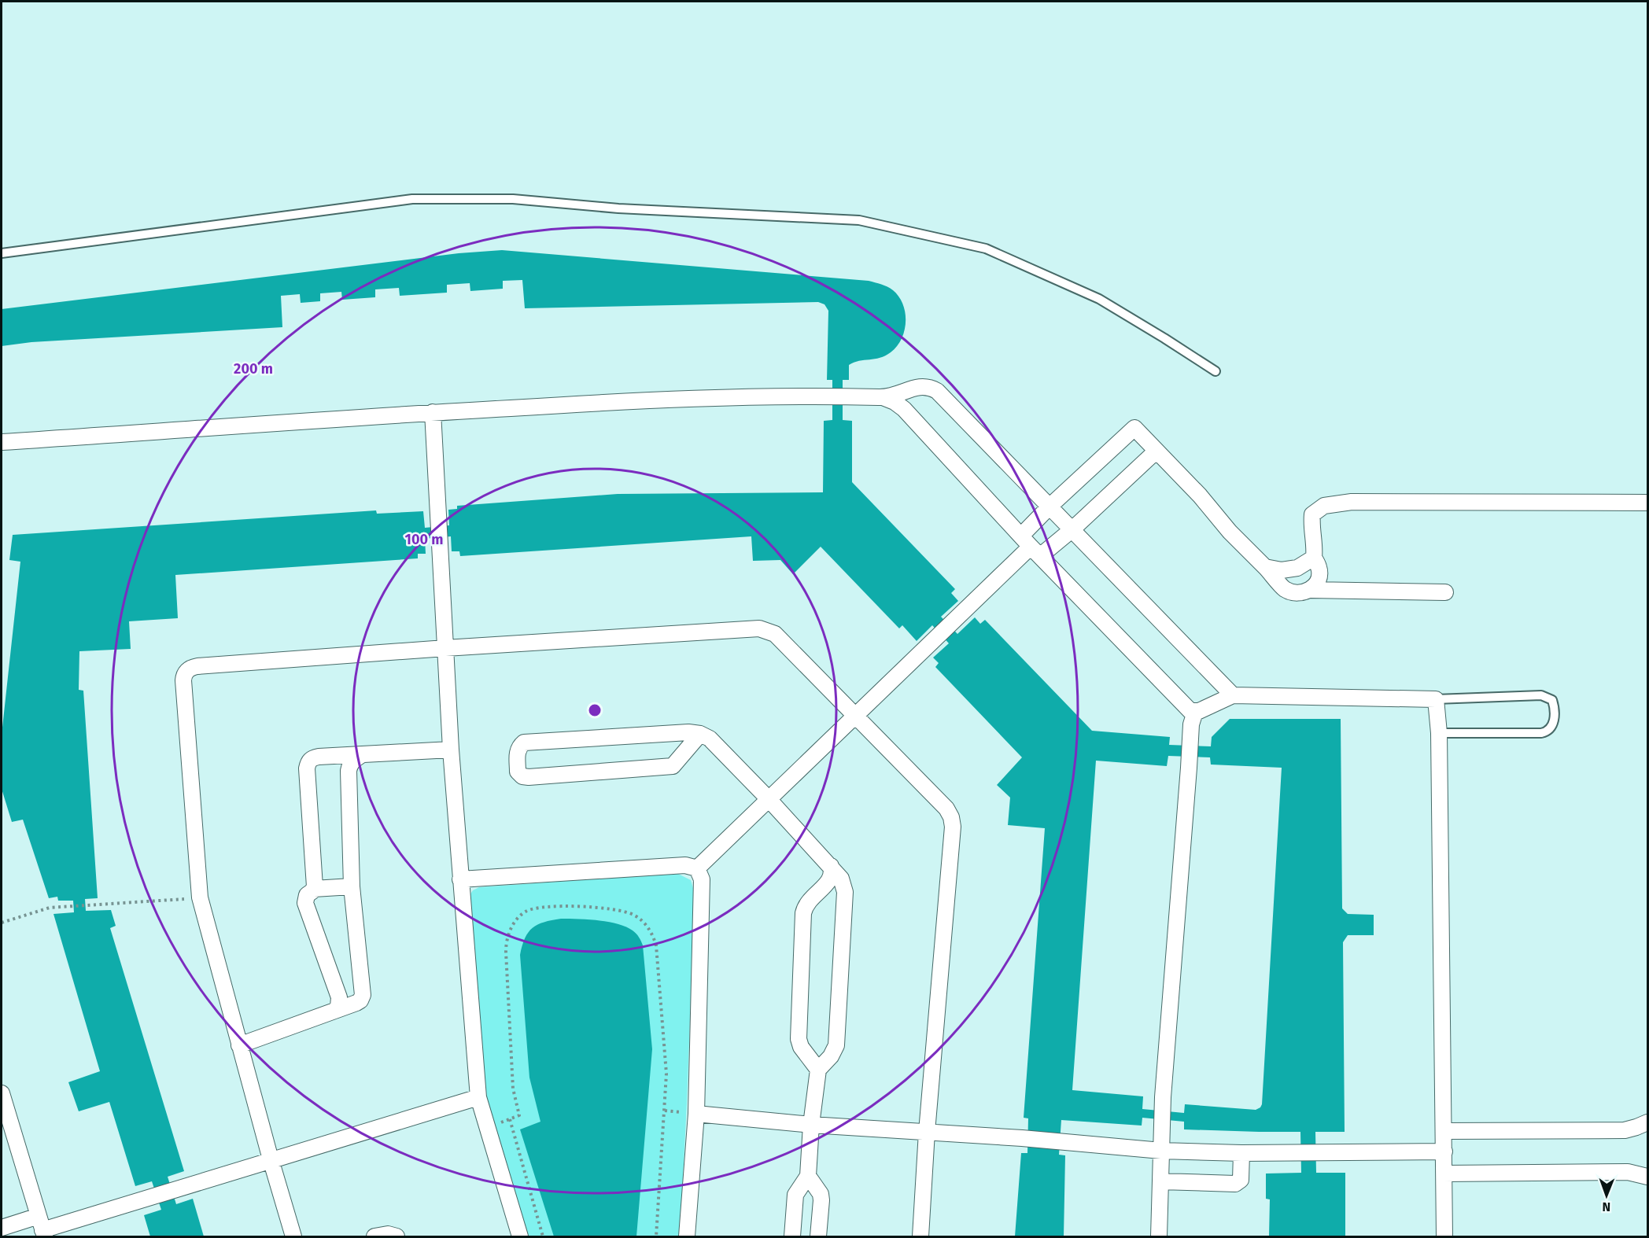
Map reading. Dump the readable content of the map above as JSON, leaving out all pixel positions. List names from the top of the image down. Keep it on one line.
{"north":"bottom","rings":["200 m","100 m"]}
